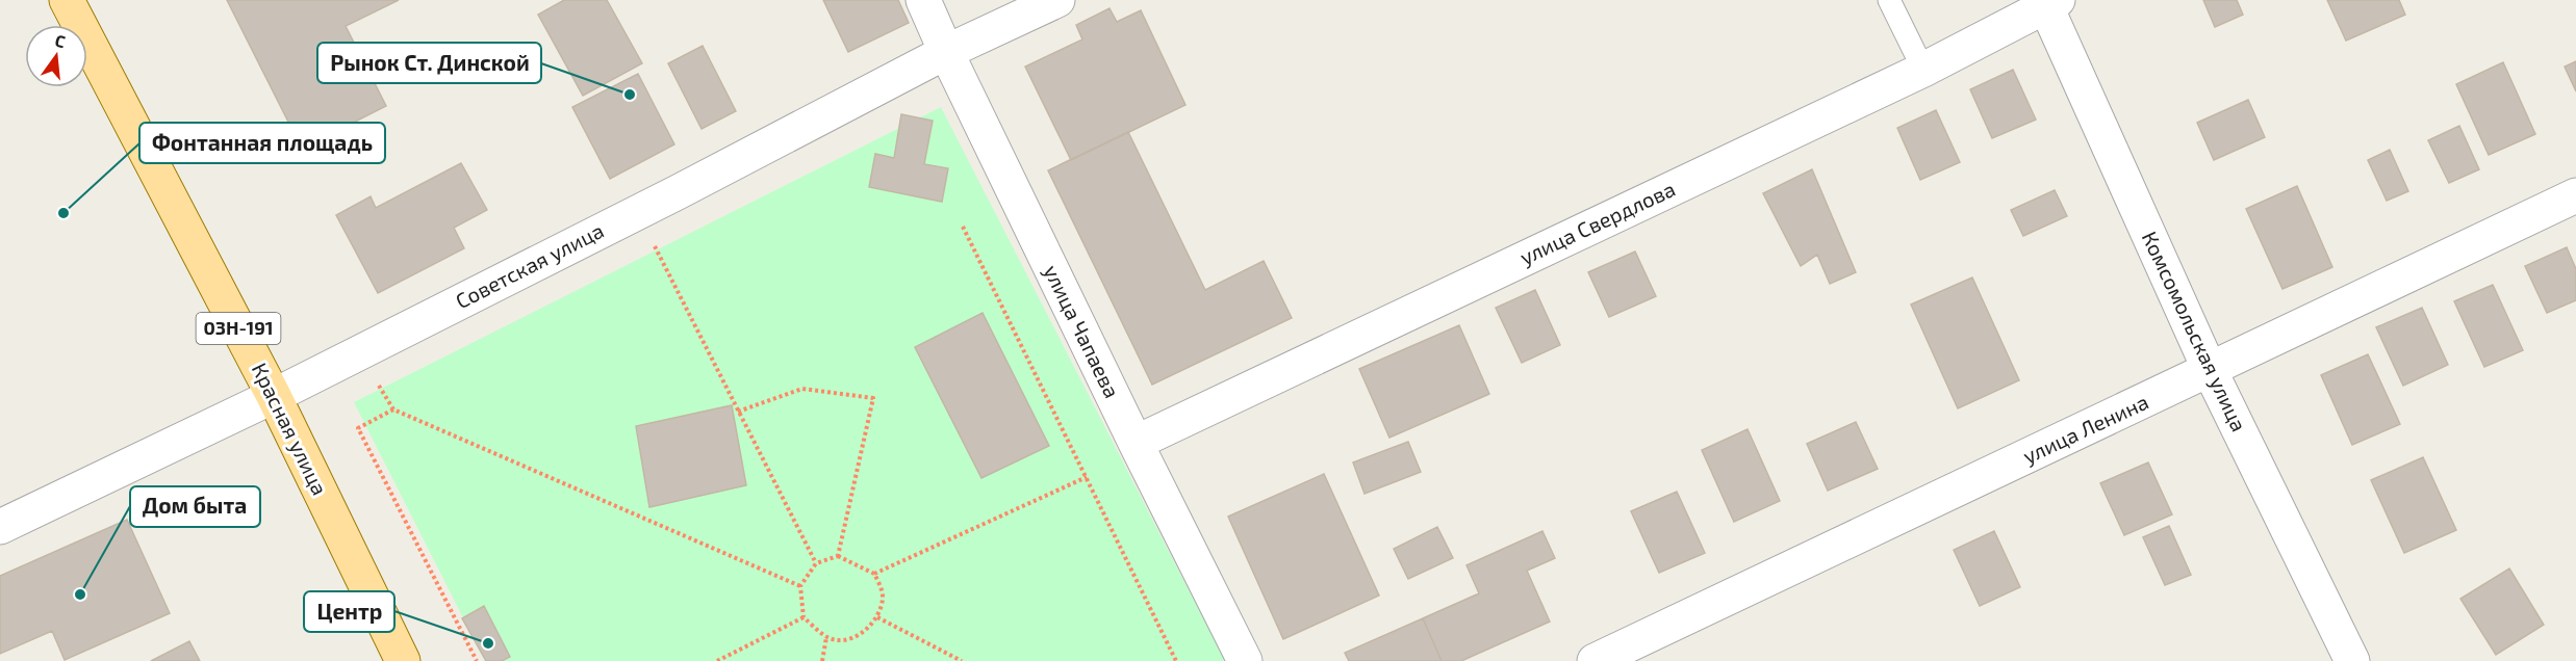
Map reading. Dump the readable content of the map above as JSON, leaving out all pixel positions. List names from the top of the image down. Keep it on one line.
{"streets":{"main road":["03Н-191","Красная улица"],"street":["улица Свердлова","Советская улица","улица Чапаева","Комсомольская улица","улица Ленина"]},"crossings":[["улица Свердлова","улица Чапаева"],["улица Свердлова","Комсомольская улица"],["Советская улица","улица Чапаева"],["Советская улица","Красная улица"],["Комсомольская улица","улица Ленина"]],"places":["Рынок Ст. Динской","Фонтанная площадь","Дом быта","Центр"],"north":"top"}
